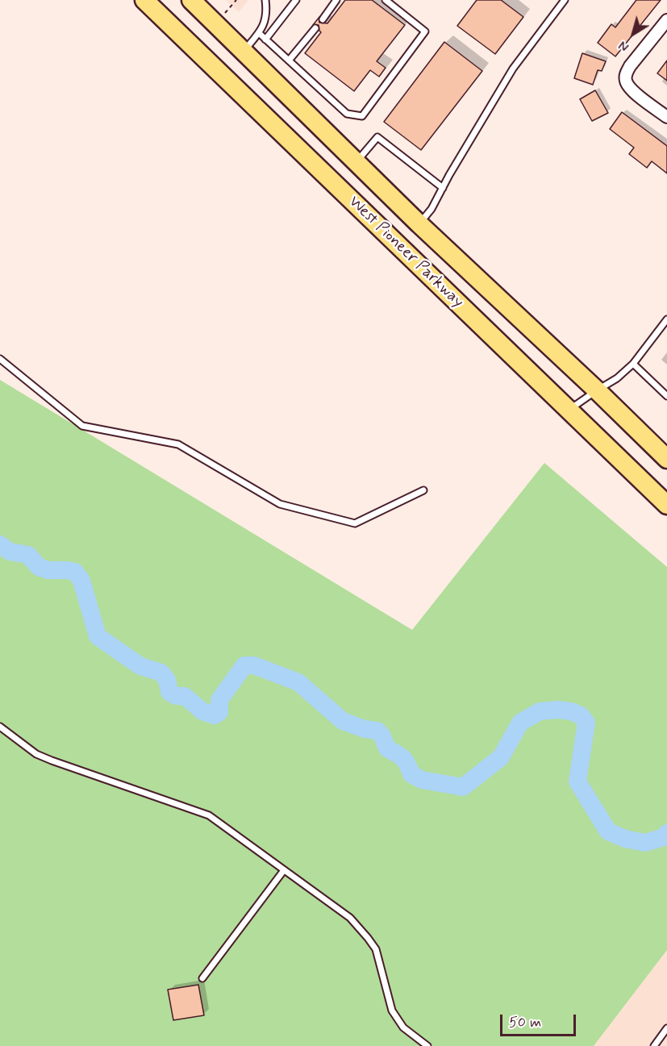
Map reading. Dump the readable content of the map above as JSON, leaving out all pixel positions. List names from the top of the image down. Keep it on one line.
{"streets":{"main road":["West Pioneer Parkway"]},"scale_bar":"50 m","north":"bottom left"}
